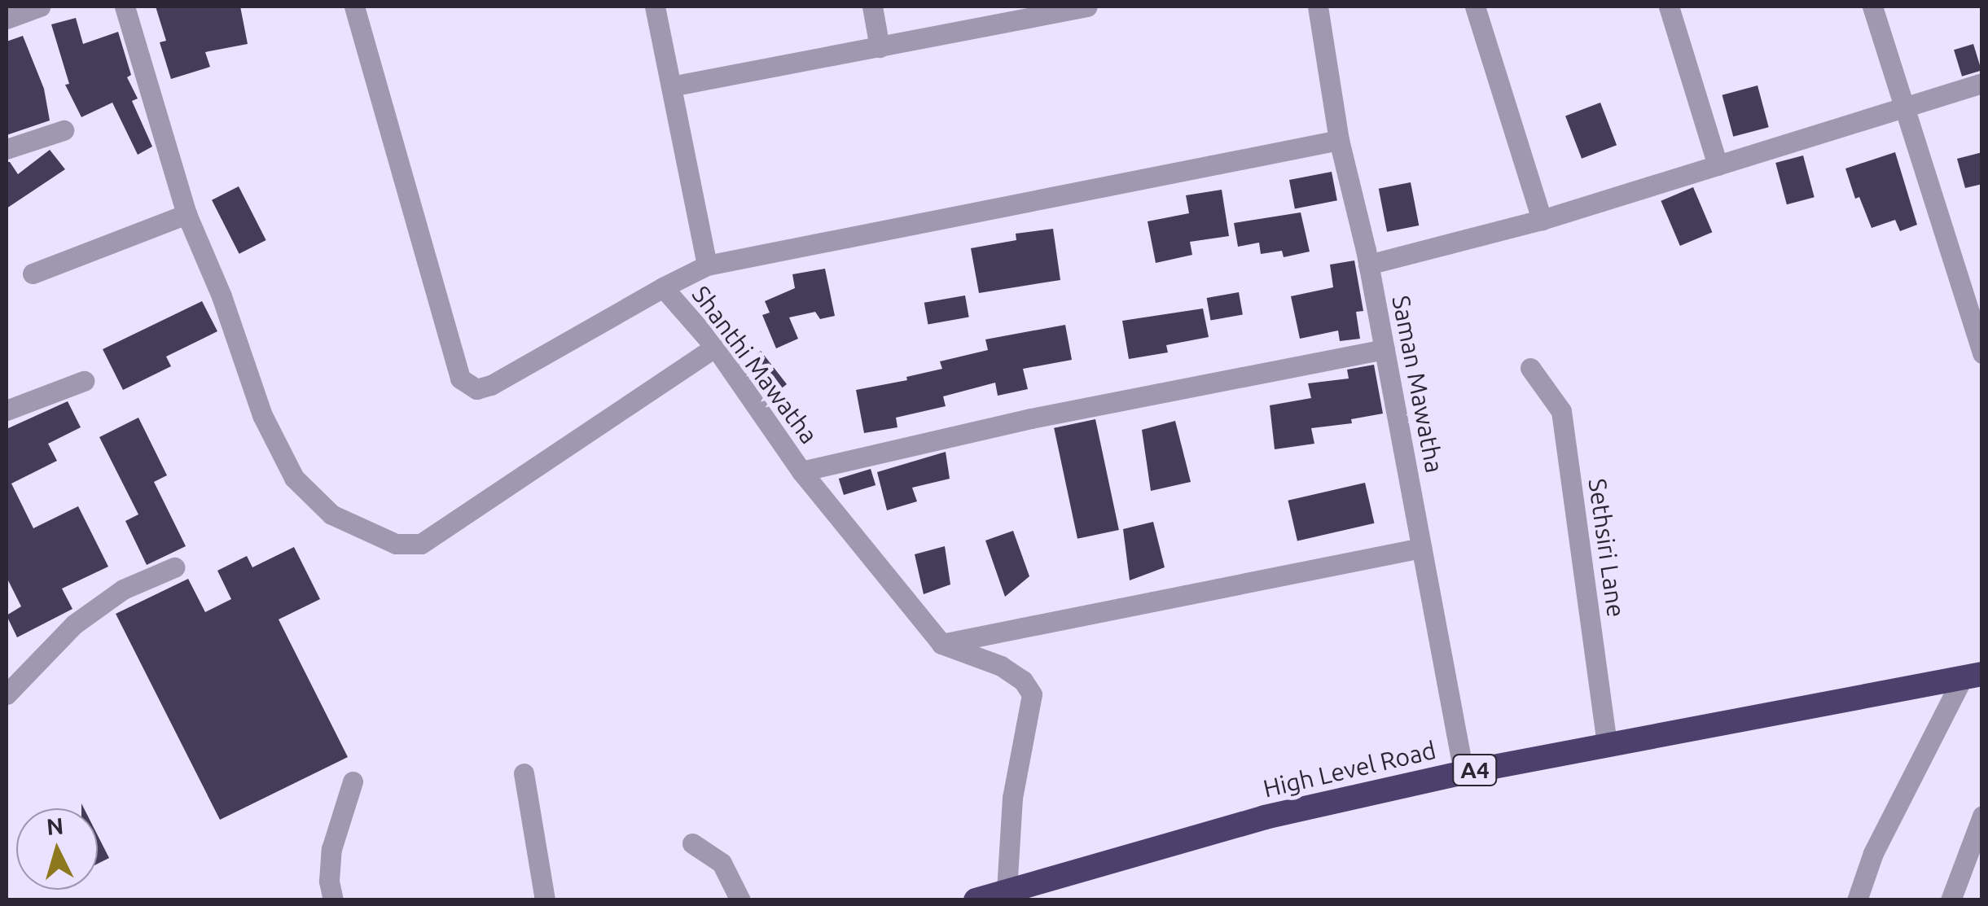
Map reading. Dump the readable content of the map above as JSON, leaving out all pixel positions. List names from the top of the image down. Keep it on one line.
{"streets":{"highway":["High Level Road","A4"],"street":["Shanthi Mawatha","Saman Mawatha","Sethsiri Lane"]},"crossings":[["Saman Mawatha","High Level Road"],["Sethsiri Lane","High Level Road"]],"north":"top"}
